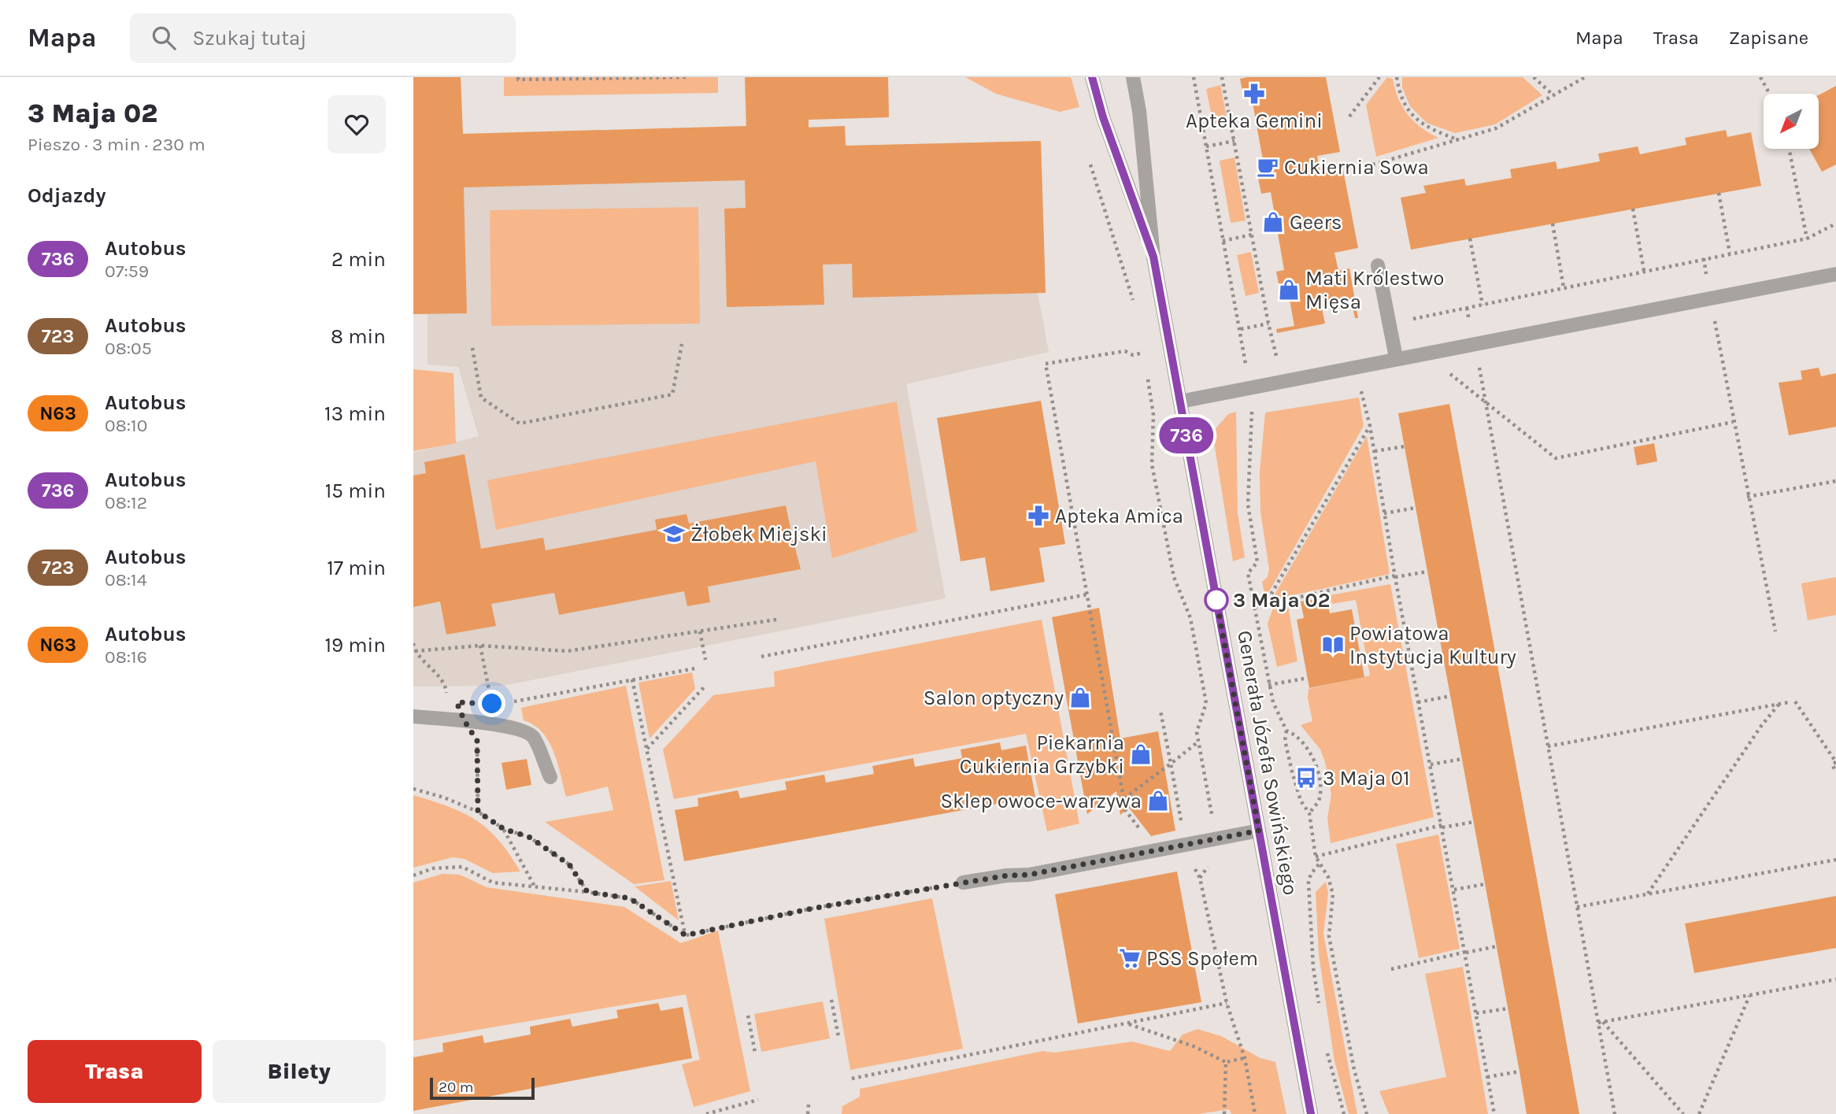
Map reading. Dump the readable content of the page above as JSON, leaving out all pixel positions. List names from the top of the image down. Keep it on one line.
{"streets":{"street":["Generała Józefa Sowińskiego"]},"places":{"pharmacy":["Apteka Gemini","Apteka Amica"],"cafe":["Cukiernia Sowa"],"shop":["Geers","Mati Królestwo Mięsa","Salon optyczny","Piekarnia Cukiernia Grzybki","Sklep owoce-warzywa"],"school or university":["Żłobek Miejski"],"other":["3 Maja 02"],"library":["Powiatowa Instytucja Kultury"],"bus stop":["3 Maja 01"],"supermarket":["PSS Społem"]},"lines":["bus line 736"],"scale_bar":"20 m","north":"bottom left","page":{"header":"Mapa","search":"Szukaj tutaj","nav":["Mapa","Trasa","Zapisane"],"heading":[["3 Maja 02","Pieszo · 3 min · 230 m"],"Odjazdy"],"on_map":"736","list":[{"mark":"736","name":"Autobus","note":"07:59","value":"2 min"},{"mark":"723","name":"Autobus","note":"08:05","value":"8 min"},{"mark":"N63","name":"Autobus","note":"08:10","value":"13 min"},{"mark":"736","name":"Autobus","note":"08:12","value":"15 min"},{"mark":"723","name":"Autobus","note":"08:14","value":"17 min"},{"mark":"N63","name":"Autobus","note":"08:16","value":"19 min"}],"buttons":["Trasa","Bilety"],"scale":"20 m"}}
